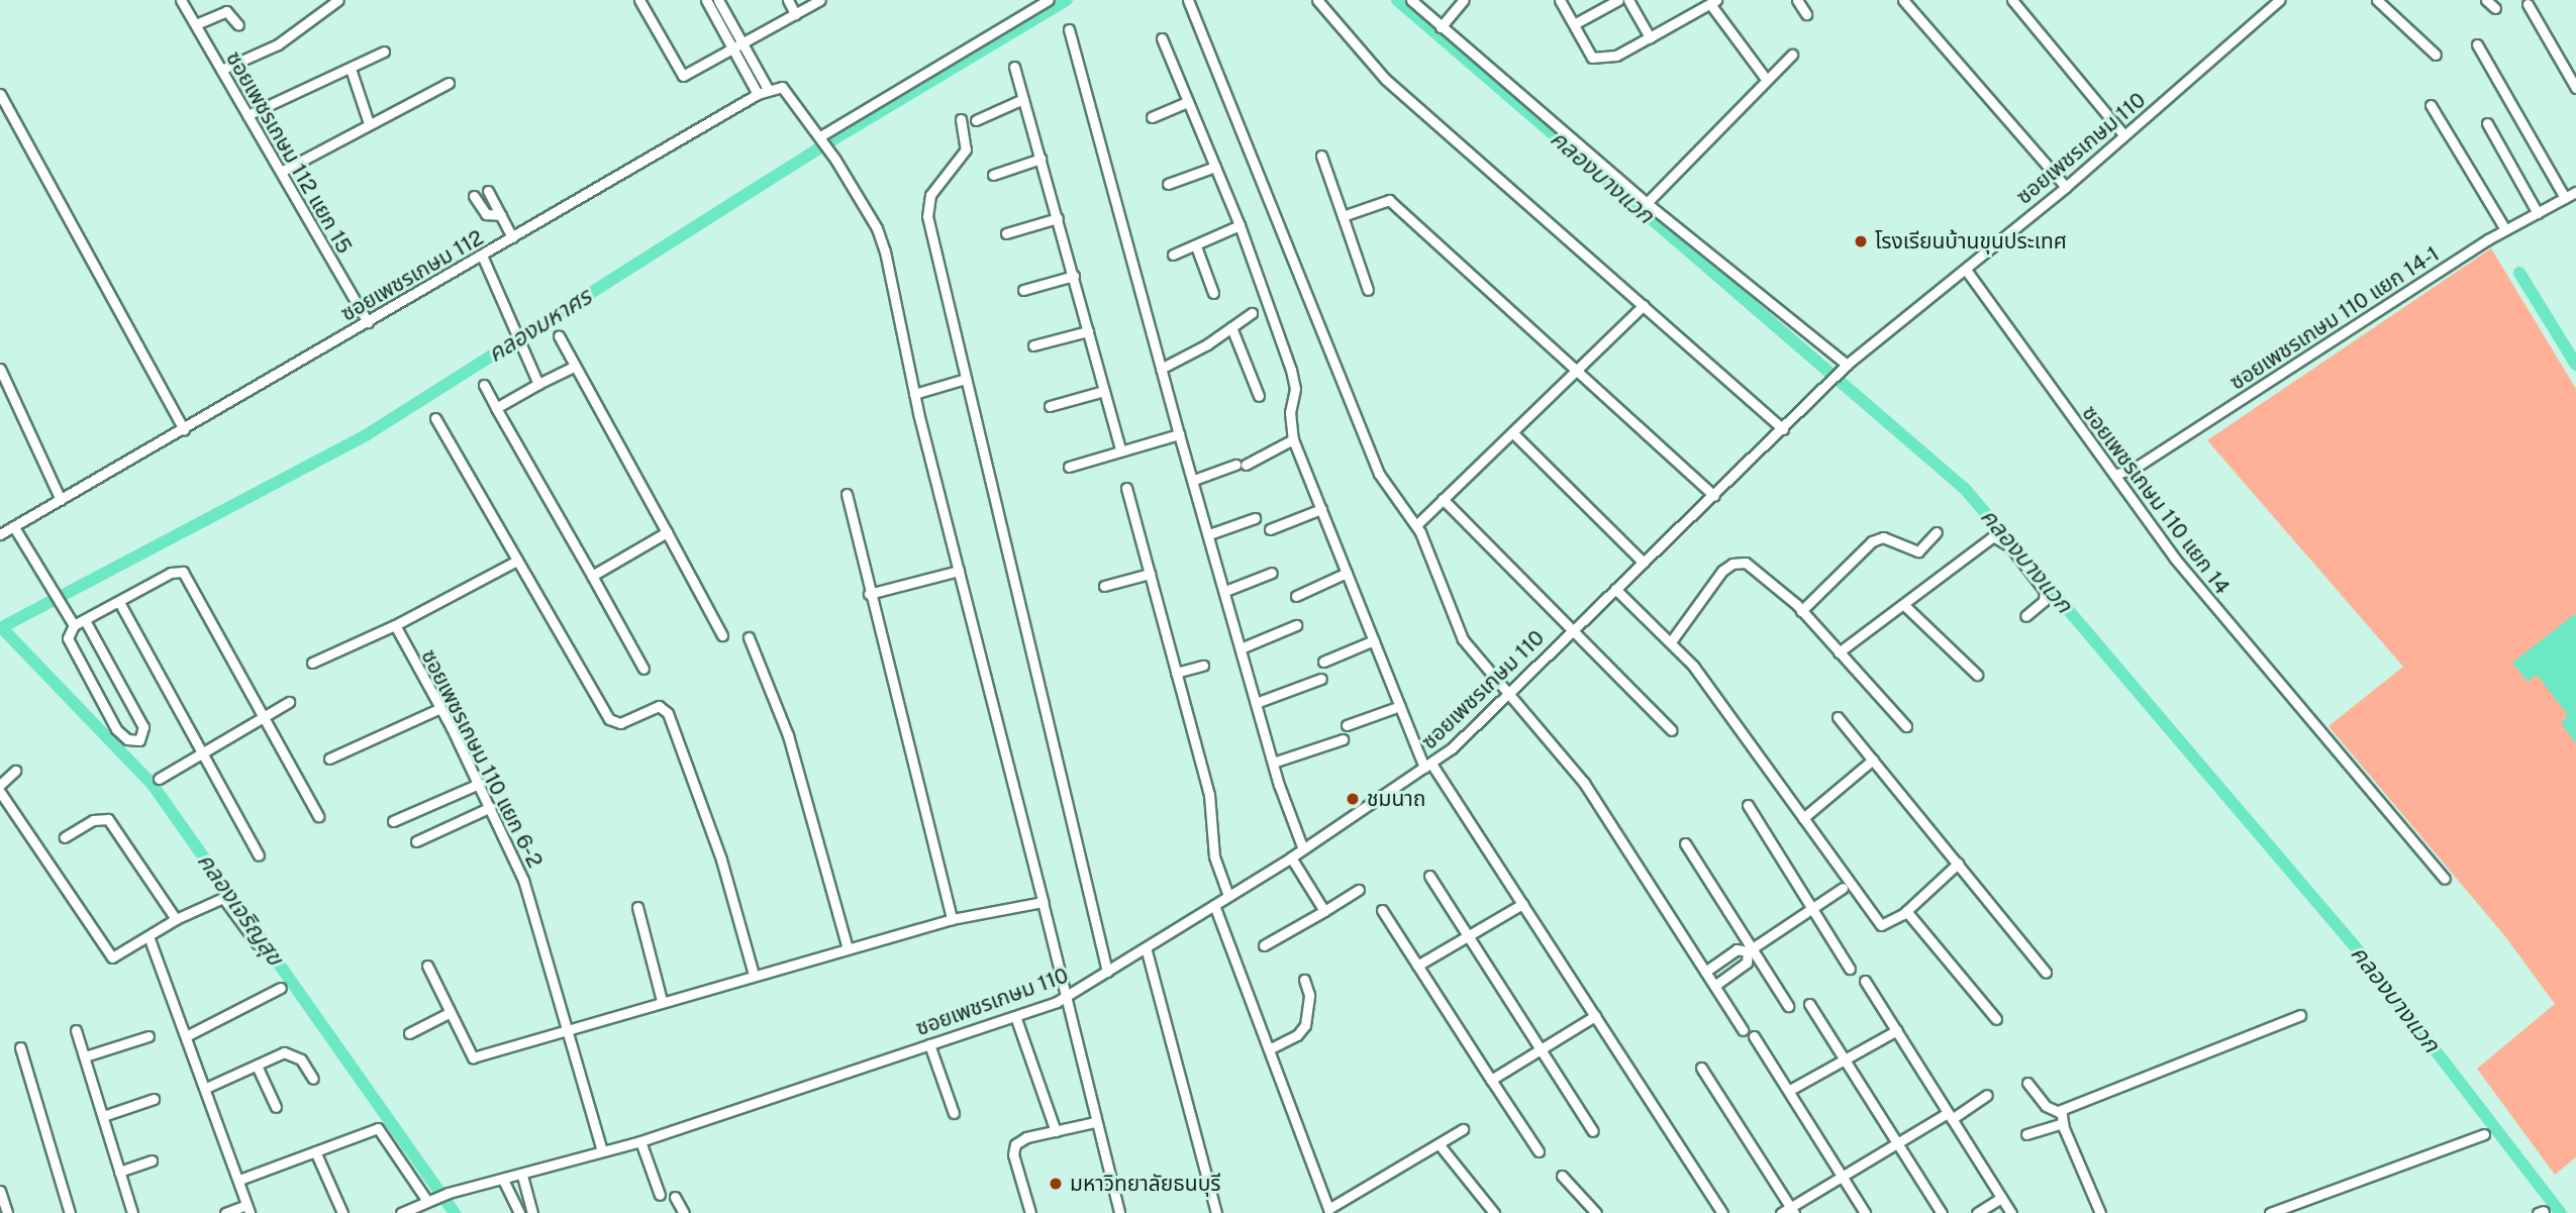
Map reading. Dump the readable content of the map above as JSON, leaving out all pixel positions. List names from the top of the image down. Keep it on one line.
{"streets":{"street":["ซอยเพชรเกษม 110","ซอยเพชรเกษม 112 แยก 15","ซอยเพชรเกษม 112","ซอยเพชรเกษม 110 แยก 14-1","ซอยเพชรเกษม 110 แยก 14","ซอยเพชรเกษม 110 แยก 6-2"]},"crossings":[["ซอยเพชรเกษม 110","ซอยเพชรเกษม 110 แยก 14"],["ซอยเพชรเกษม 110","ซอยเพชรเกษม 110 แยก 6-2"],["ซอยเพชรเกษม 112 แยก 15","ซอยเพชรเกษม 112"],["ซอยเพชรเกษม 110 แยก 14-1","ซอยเพชรเกษม 110 แยก 14"]],"water":["คลองบางแวก","คลองมหาศร","คลองเจริญสุข"],"places":["โรงเรียนบ้านขุนประเทศ","ชมนาถ","มหาวิทยาลัยธนบุรี"]}
